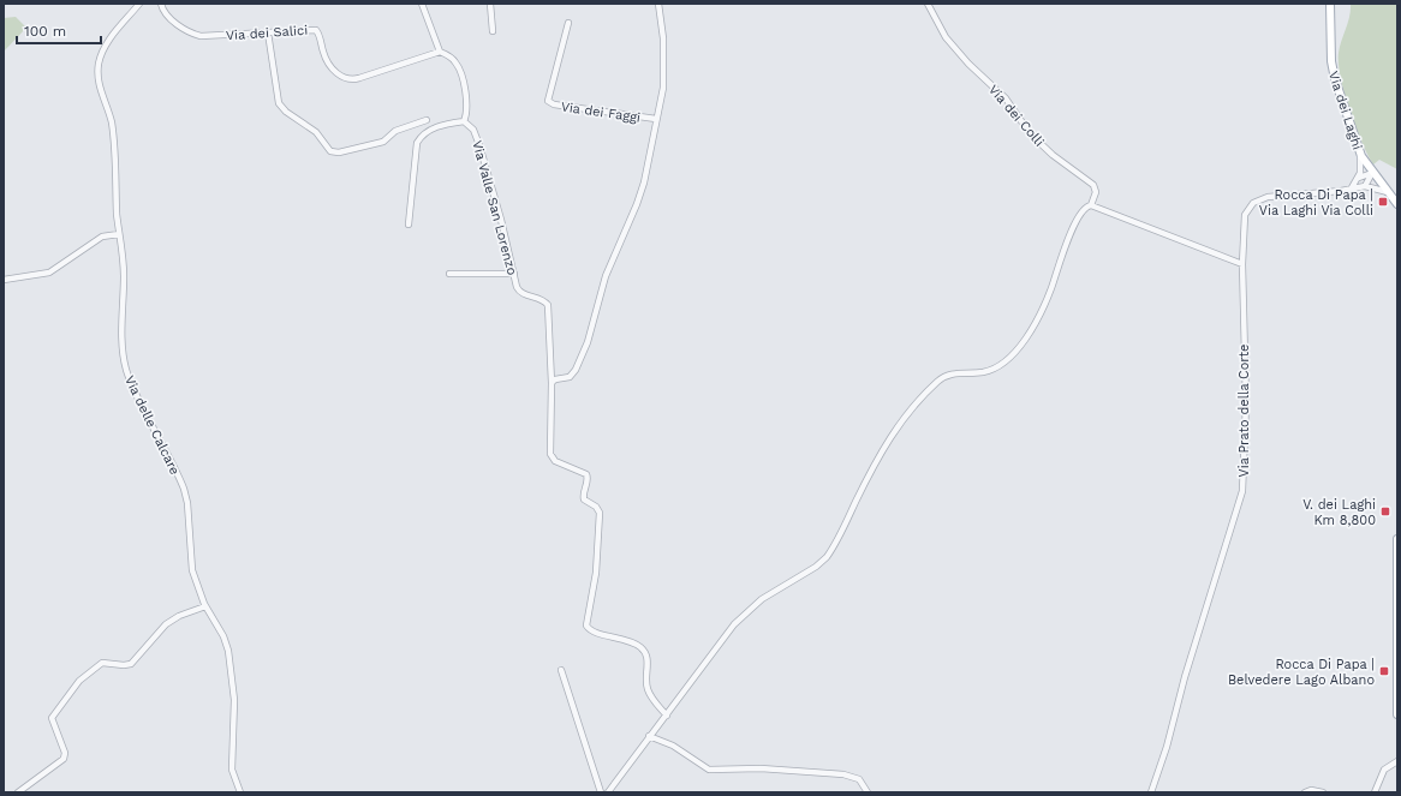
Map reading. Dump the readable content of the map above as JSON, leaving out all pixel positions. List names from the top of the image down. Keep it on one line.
{"streets":{"main road":["Via dei Laghi"],"street":["Via dei Salici","Via dei Faggi","Via dei Colli","Via Valle San Lorenzo","Via Prato della Corte","Via delle Calcare"]},"places":{"transit":["Rocca Di Papa | Via Laghi Via Colli","V. dei Laghi Km 8,800","Rocca Di Papa | Belvedere Lago Albano"]},"scale_bar":"100 m"}
